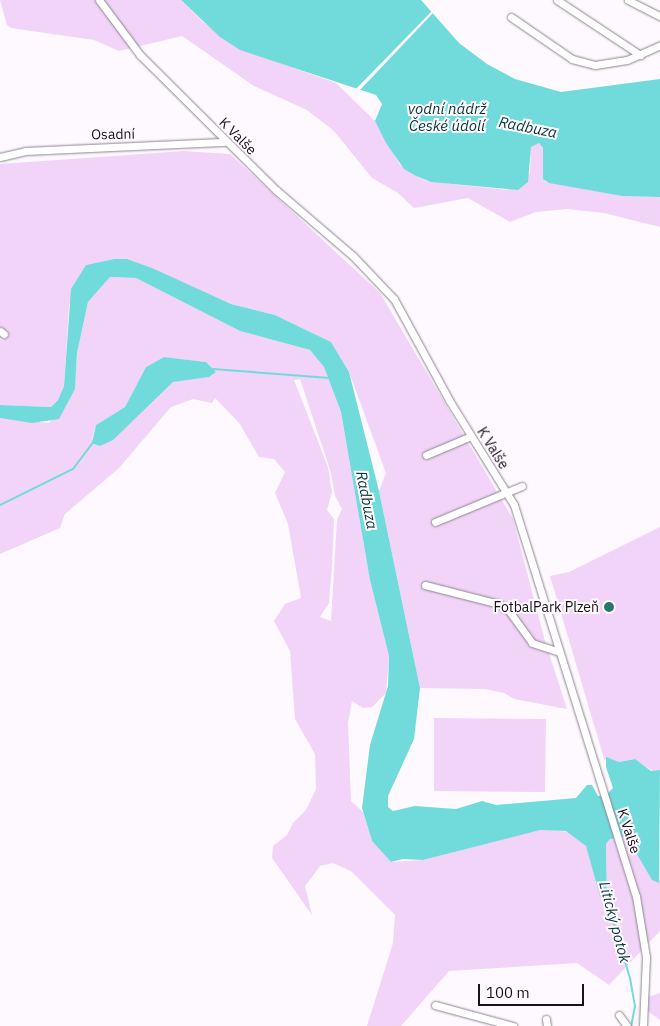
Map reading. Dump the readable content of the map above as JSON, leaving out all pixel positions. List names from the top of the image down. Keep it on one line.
{"streets":{"street":["Osadní","K Valše"]},"crossings":[["Osadní","K Valše"]],"water":["vodní nádrž České údolí","Radbuza","Litický potok"],"places":["FotbalPark Plzeň"],"scale_bar":"100 m"}
